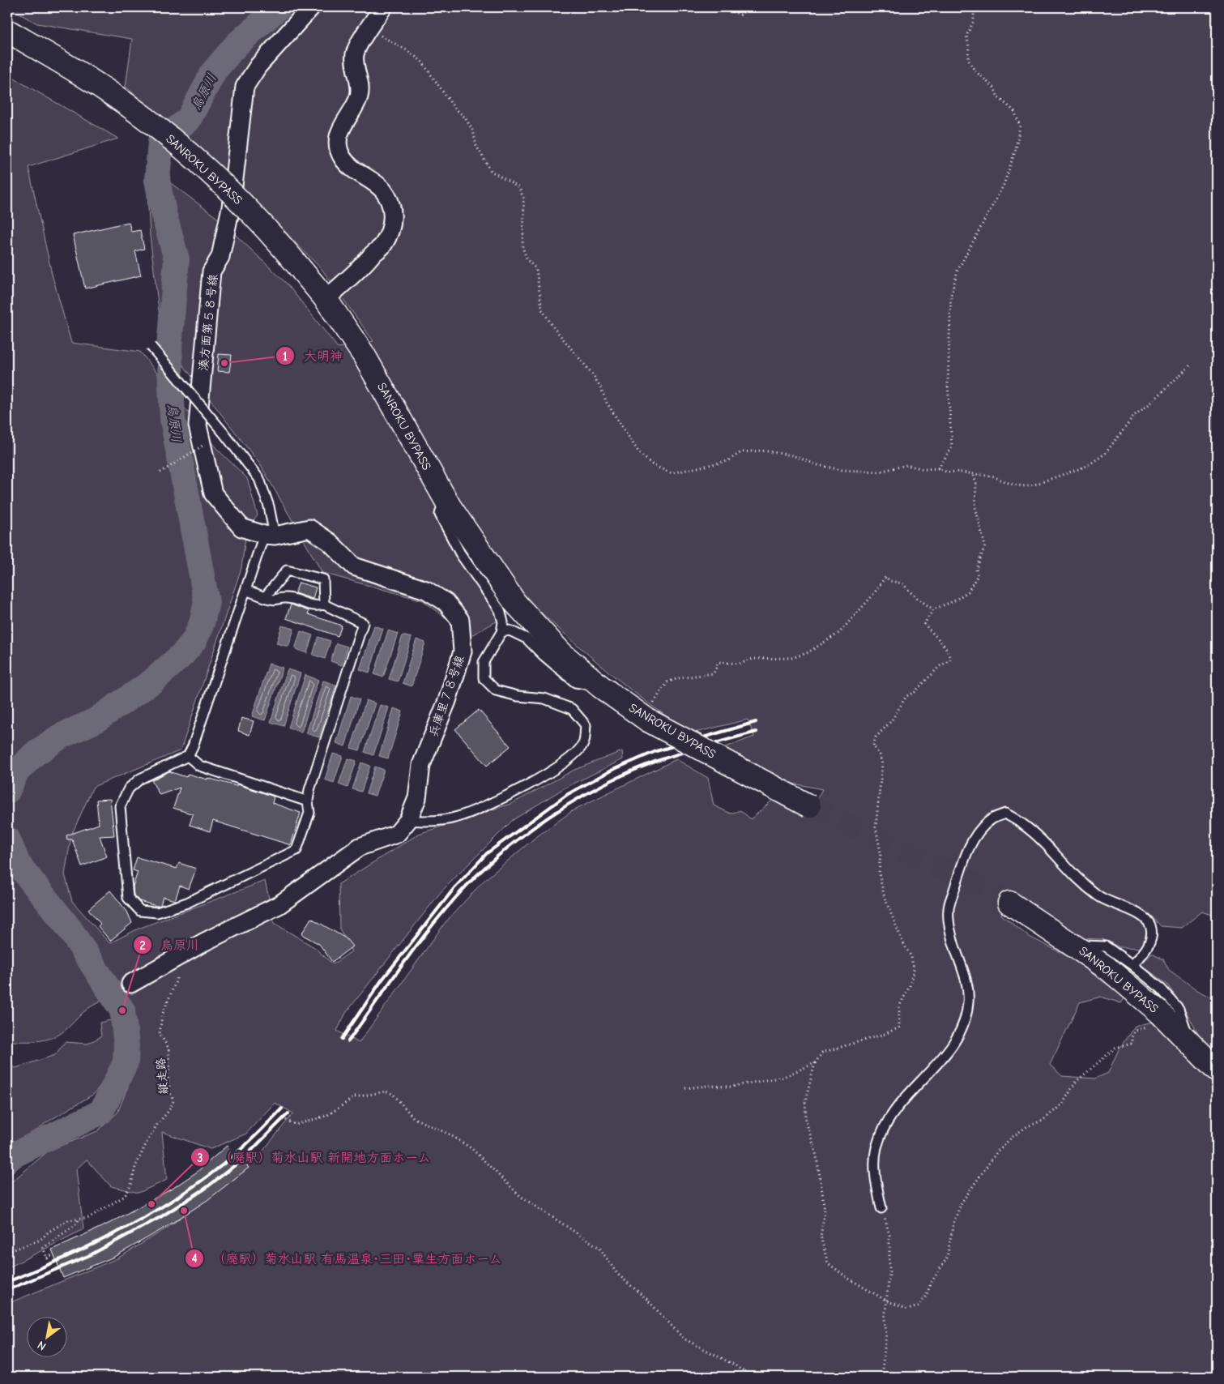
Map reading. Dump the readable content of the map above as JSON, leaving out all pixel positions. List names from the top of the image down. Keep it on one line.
{"streets":{"street":["SANROKU BYPASS","湊方面第５８号線","兵庫里７８号線"],"path":["縦走路"]},"crossings":[["湊方面第５８号線","兵庫里７８号線"]],"water":["烏原川"],"places":["大明神","烏原川","（廃駅）菊水山駅 新開地方面ホーム","（廃駅）菊水山駅 有馬温泉･三田･粟生方面ホーム"],"north":"bottom left"}
